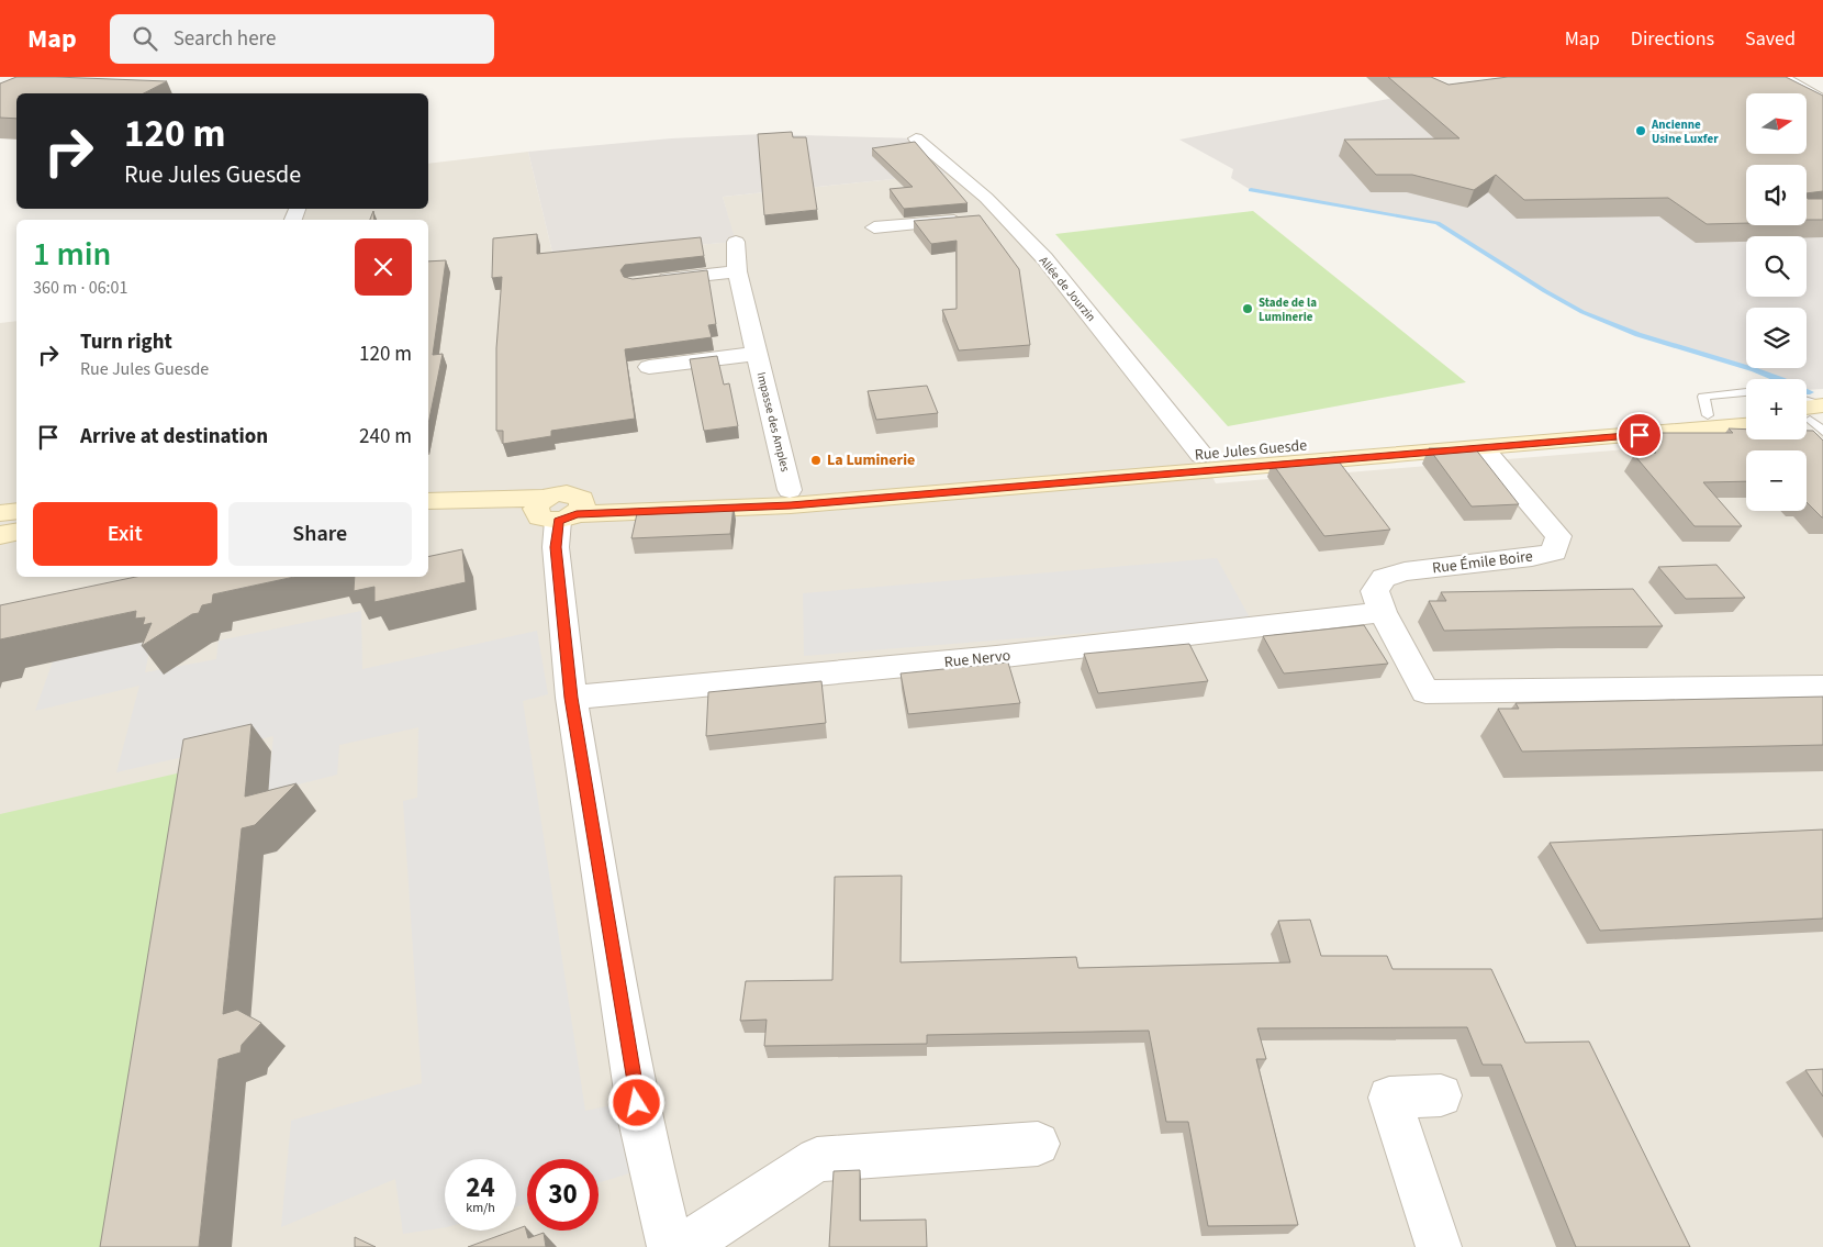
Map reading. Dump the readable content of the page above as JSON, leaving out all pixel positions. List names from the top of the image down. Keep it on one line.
{"streets":{"main road":["Rue Jules Guesde"],"street":["Allée de Jourzin","Impasse des Amples","Rue Émile Boire","Rue Nervo"]},"crossings":[["Allée de Jourzin","Rue Jules Guesde"],["Impasse des Amples","Rue Jules Guesde"],["Rue Jules Guesde","Rue Émile Boire"],["Rue Émile Boire","Rue Nervo"]],"places":["Ancienne Usine Luxfer","Stade de la Luminerie","La Luminerie"],"north":"right","page":{"header":"Map","search":"Search here","nav":["Map","Directions","Saved"],"map_buttons":["+","−"],"turn":["120 m","Rue Jules Guesde"],"heading":["1 min","360 m · 06:01"],"list":[{"name":"Turn right","note":"Rue Jules Guesde","value":"120 m"},{"name":"Arrive at destination","value":"240 m"}],"buttons":["Exit","Share"],"speed":"24 km/h","limit":"30"}}
